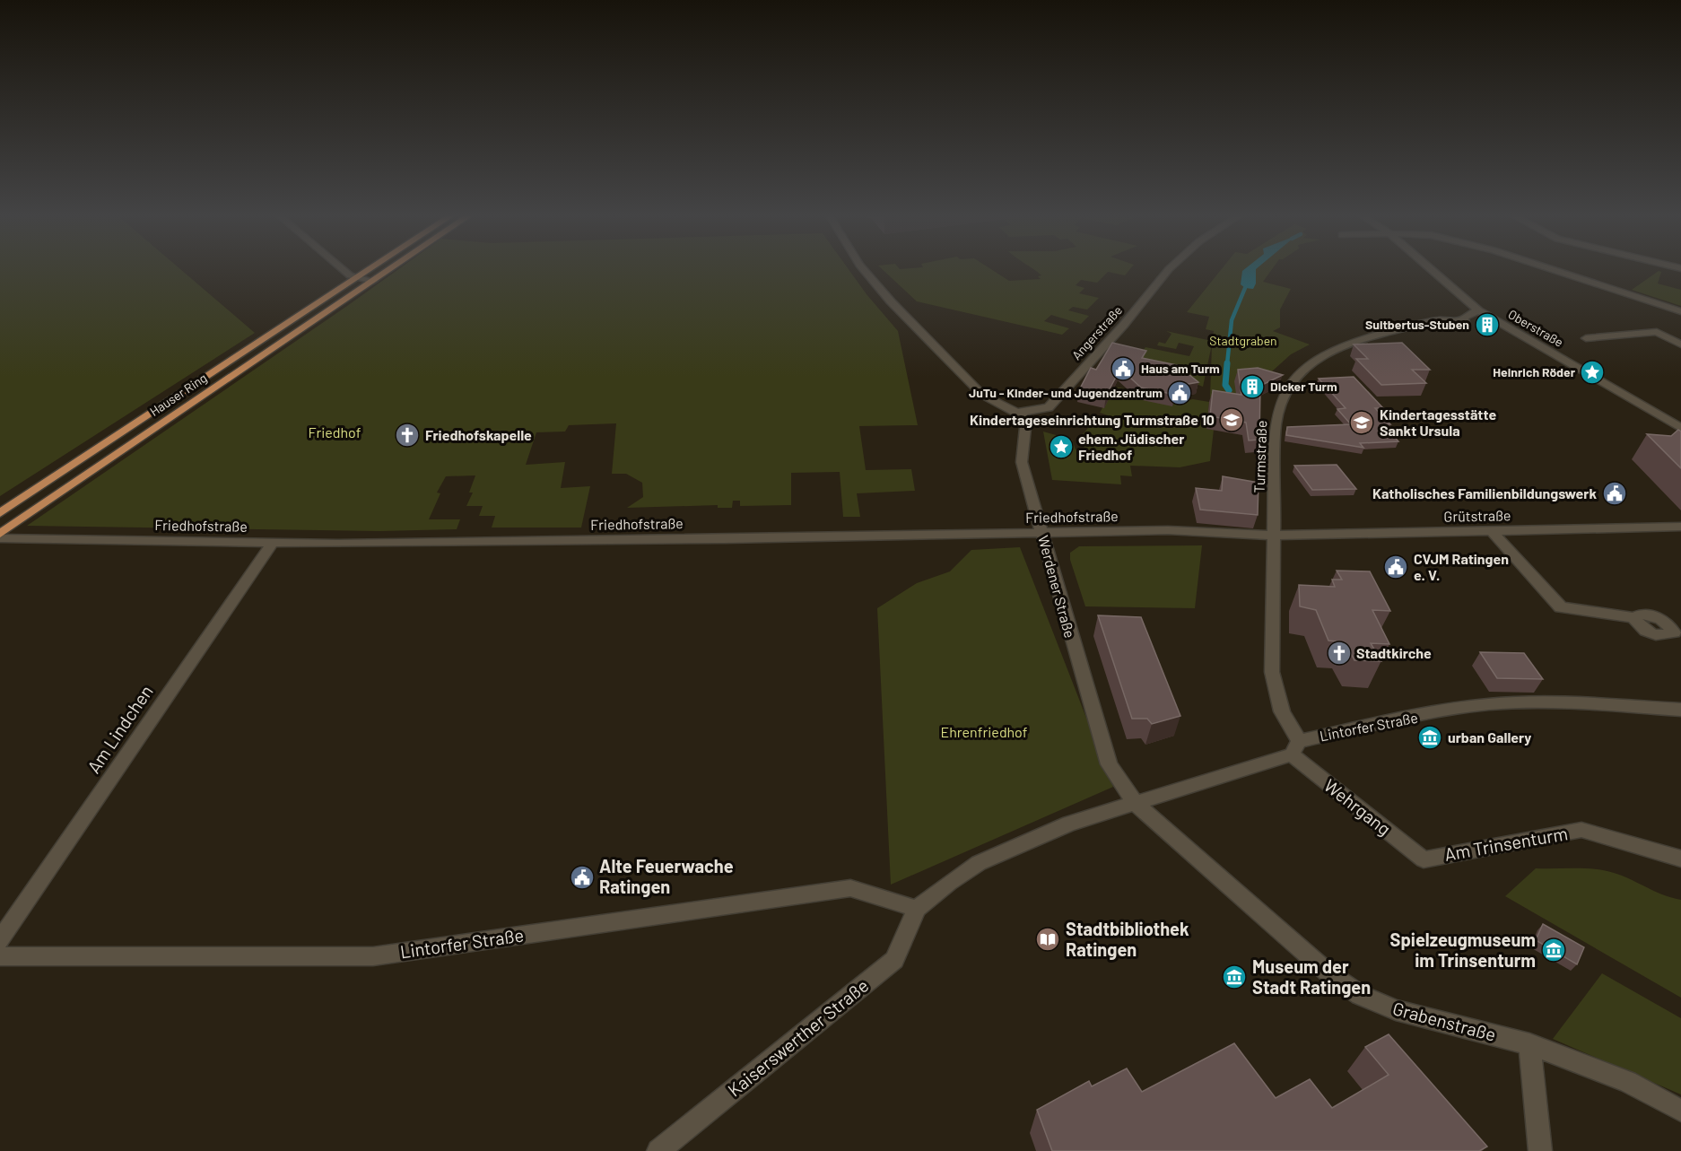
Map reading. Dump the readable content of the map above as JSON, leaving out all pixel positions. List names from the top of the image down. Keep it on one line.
{"streets":{"main road":["Hauser Ring"],"street":["Oberstraße","Angerstraße","Turmstraße","Grütstraße","Friedhofstraße","Werdener Straße","Lintorfer Straße","Am Lindchen","Wehrgang","Am Trinsenturm","Grabenstraße","Kaiserswerther Straße"]},"crossings":[["Oberstraße","Turmstraße"],["Angerstraße","Werdener Straße"],["Turmstraße","Grütstraße"],["Turmstraße","Friedhofstraße"],["Turmstraße","Lintorfer Straße"],["Turmstraße","Wehrgang"],["Grütstraße","Friedhofstraße"],["Friedhofstraße","Werdener Straße"],["Friedhofstraße","Am Lindchen"],["Werdener Straße","Lintorfer Straße"],["Werdener Straße","Grabenstraße"],["Lintorfer Straße","Wehrgang"],["Lintorfer Straße","Grabenstraße"],["Lintorfer Straße","Kaiserswerther Straße"],["Wehrgang","Am Trinsenturm"]],"parks":["Stadtgraben","Friedhof","Ehrenfriedhof"],"places":{"building":["Suitbertus-Stuben","Dicker Turm"],"public building":["Haus am Turm","JuTu - Kinder- und Jugendzentrum","Katholisches Familienbildungswerk","CVJM Ratingen e. V.","Alte Feuerwache Ratingen"],"place":["Heinrich Röder","ehem. Jüdischer Friedhof"],"school or university":["Kindertageseinrichtung Turmstraße 10","Kindertagesstätte Sankt Ursula"],"church":["Friedhofskapelle","Stadtkirche"],"museum":["urban Gallery","Spielzeugmuseum im Trinsenturm","Museum der Stadt Ratingen"],"library":["Stadtbibliothek Ratingen"]}}
